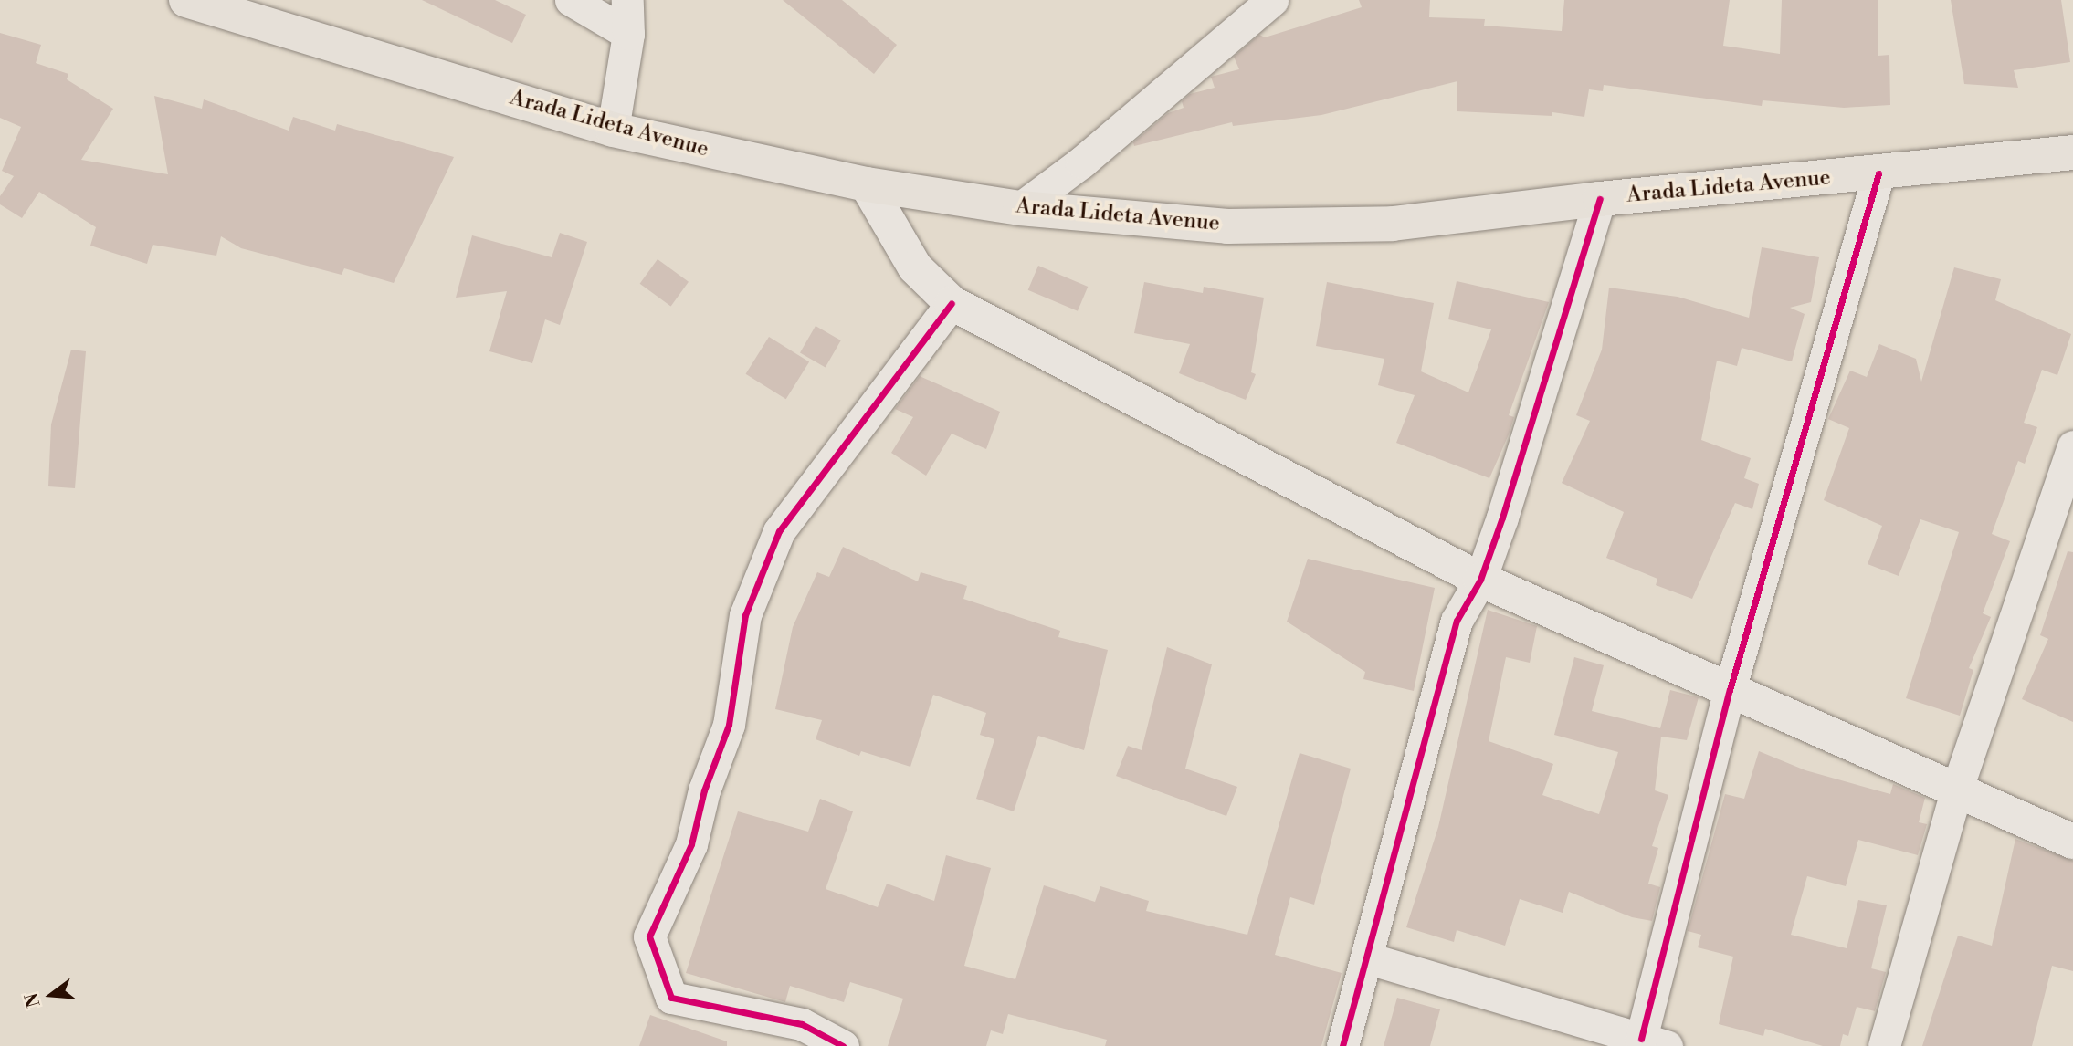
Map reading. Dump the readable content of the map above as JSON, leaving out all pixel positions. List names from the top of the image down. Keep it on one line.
{"streets":{"highway":["Arada Lideta Avenue"]},"north":"left"}
